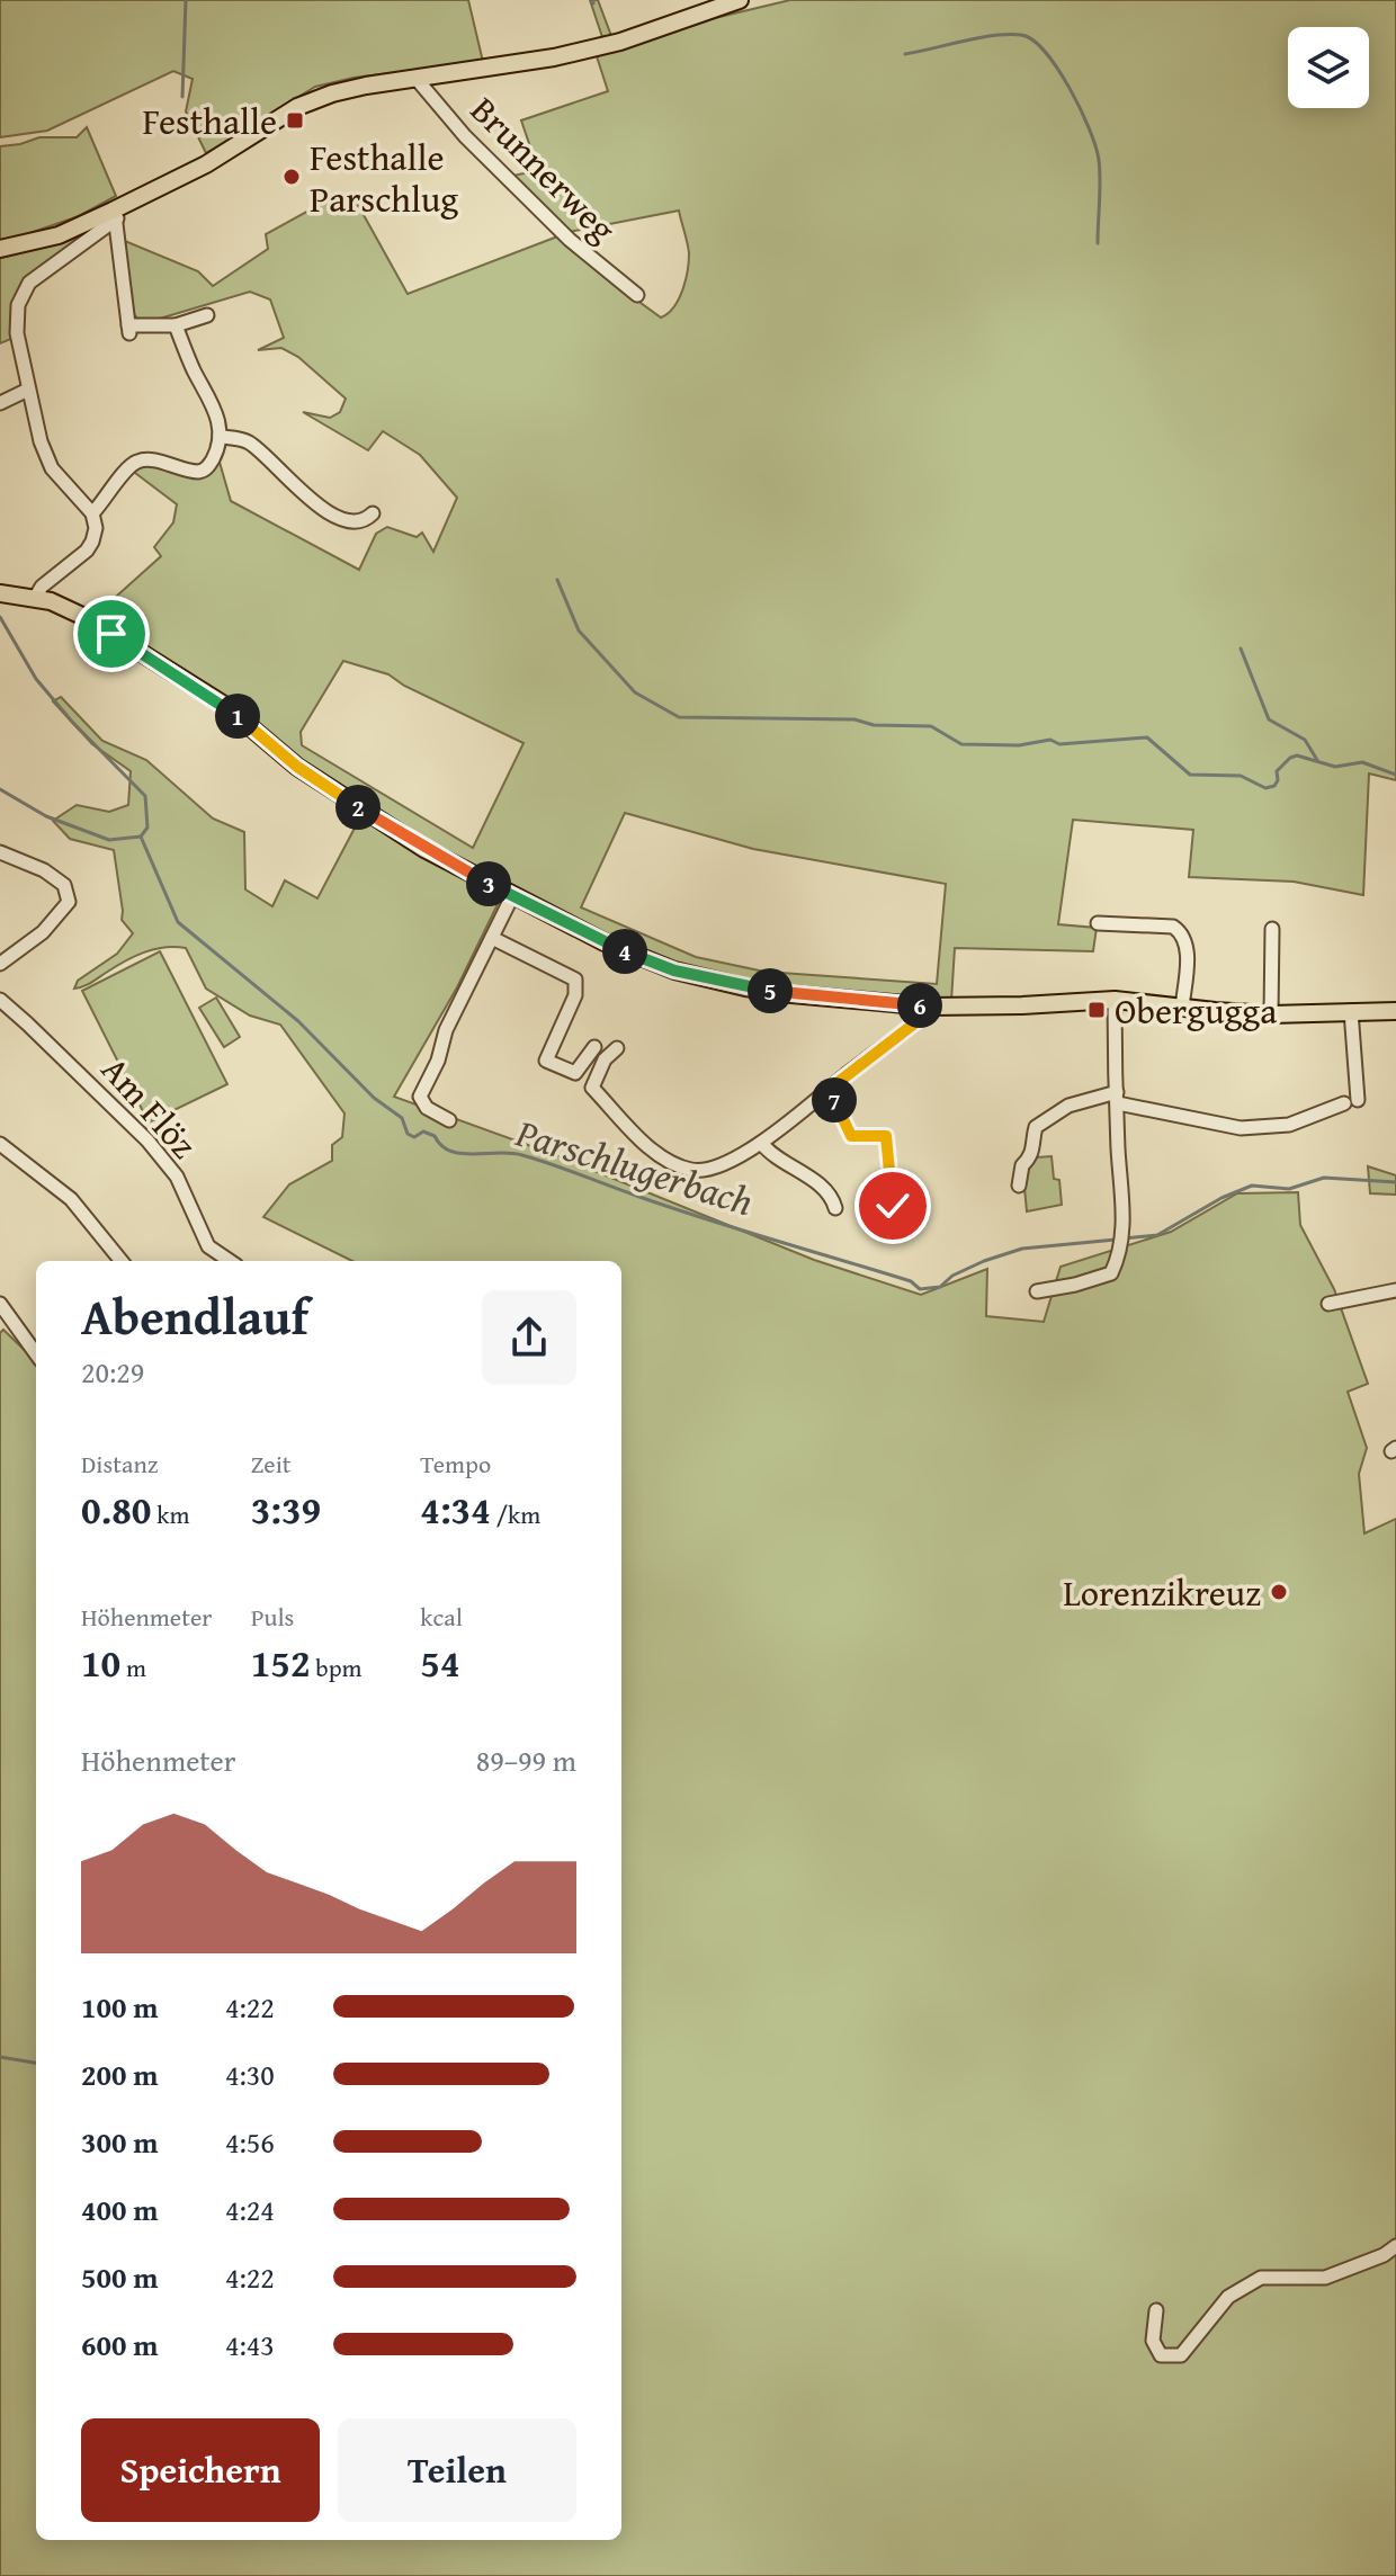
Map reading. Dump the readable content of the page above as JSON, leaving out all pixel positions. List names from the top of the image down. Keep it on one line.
{"streets":{"street":["Brunnerweg","Am Flöz"]},"water":["Parschlugerbach"],"places":{"transit":["Festhalle","Obergugga"],"other":["Festhalle Parschlug","Lorenzikreuz"]},"page":{"pins":["1","2","3","4","5","6","7"],"heading":["Abendlauf","20:29"],"stats":[["Distanz","0.80 km"],["Zeit","3:39"],["Tempo","4:34 /km"],["Höhenmeter","10 m"],["Puls","152 bpm"],["kcal","54"]],"chart":["Höhenmeter","89–99 m"],"list":[{"name":"100 m","note":"4:22"},{"name":"200 m","note":"4:30"},{"name":"300 m","note":"4:56"},{"name":"400 m","note":"4:24"},{"name":"500 m","note":"4:22"},{"name":"600 m","note":"4:43"}],"buttons":["Speichern","Teilen"]}}
